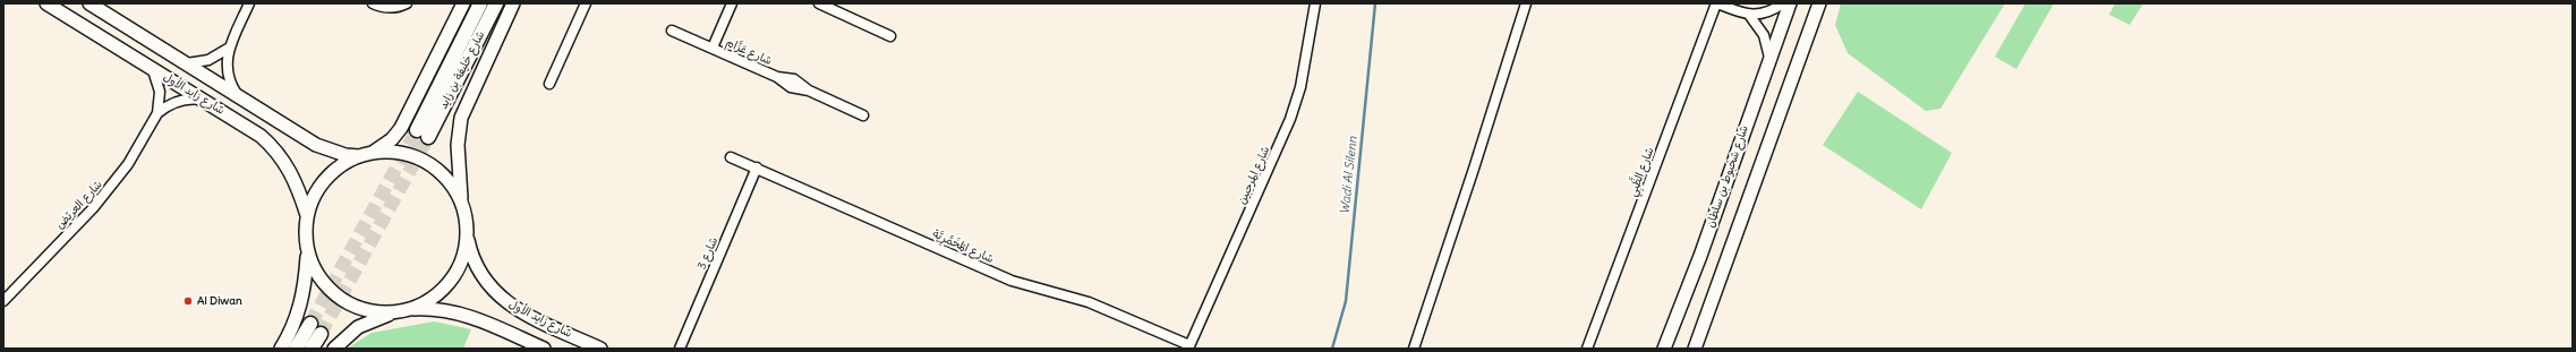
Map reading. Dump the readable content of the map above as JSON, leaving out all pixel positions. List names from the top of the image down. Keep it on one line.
{"streets":{"highway":["شارع خليفة بن زايد"],"main road":["شارع زايد الأول","شارع شخبوط بن سلطان"],"street":["شارع عَزَّام","شارع الظَّبِي","شارع المرحبين","شارع العريّض","شارع المْخَمَّرِيَّة","شارع 3"]},"crossings":[["شارع زايد الأول","شارع العريّض"],["شارع المرحبين","شارع المْخَمَّرِيَّة"],["شارع المْخَمَّرِيَّة","شارع 3"]],"water":["Wadi Al Silenn"],"places":["Al Diwan"]}
